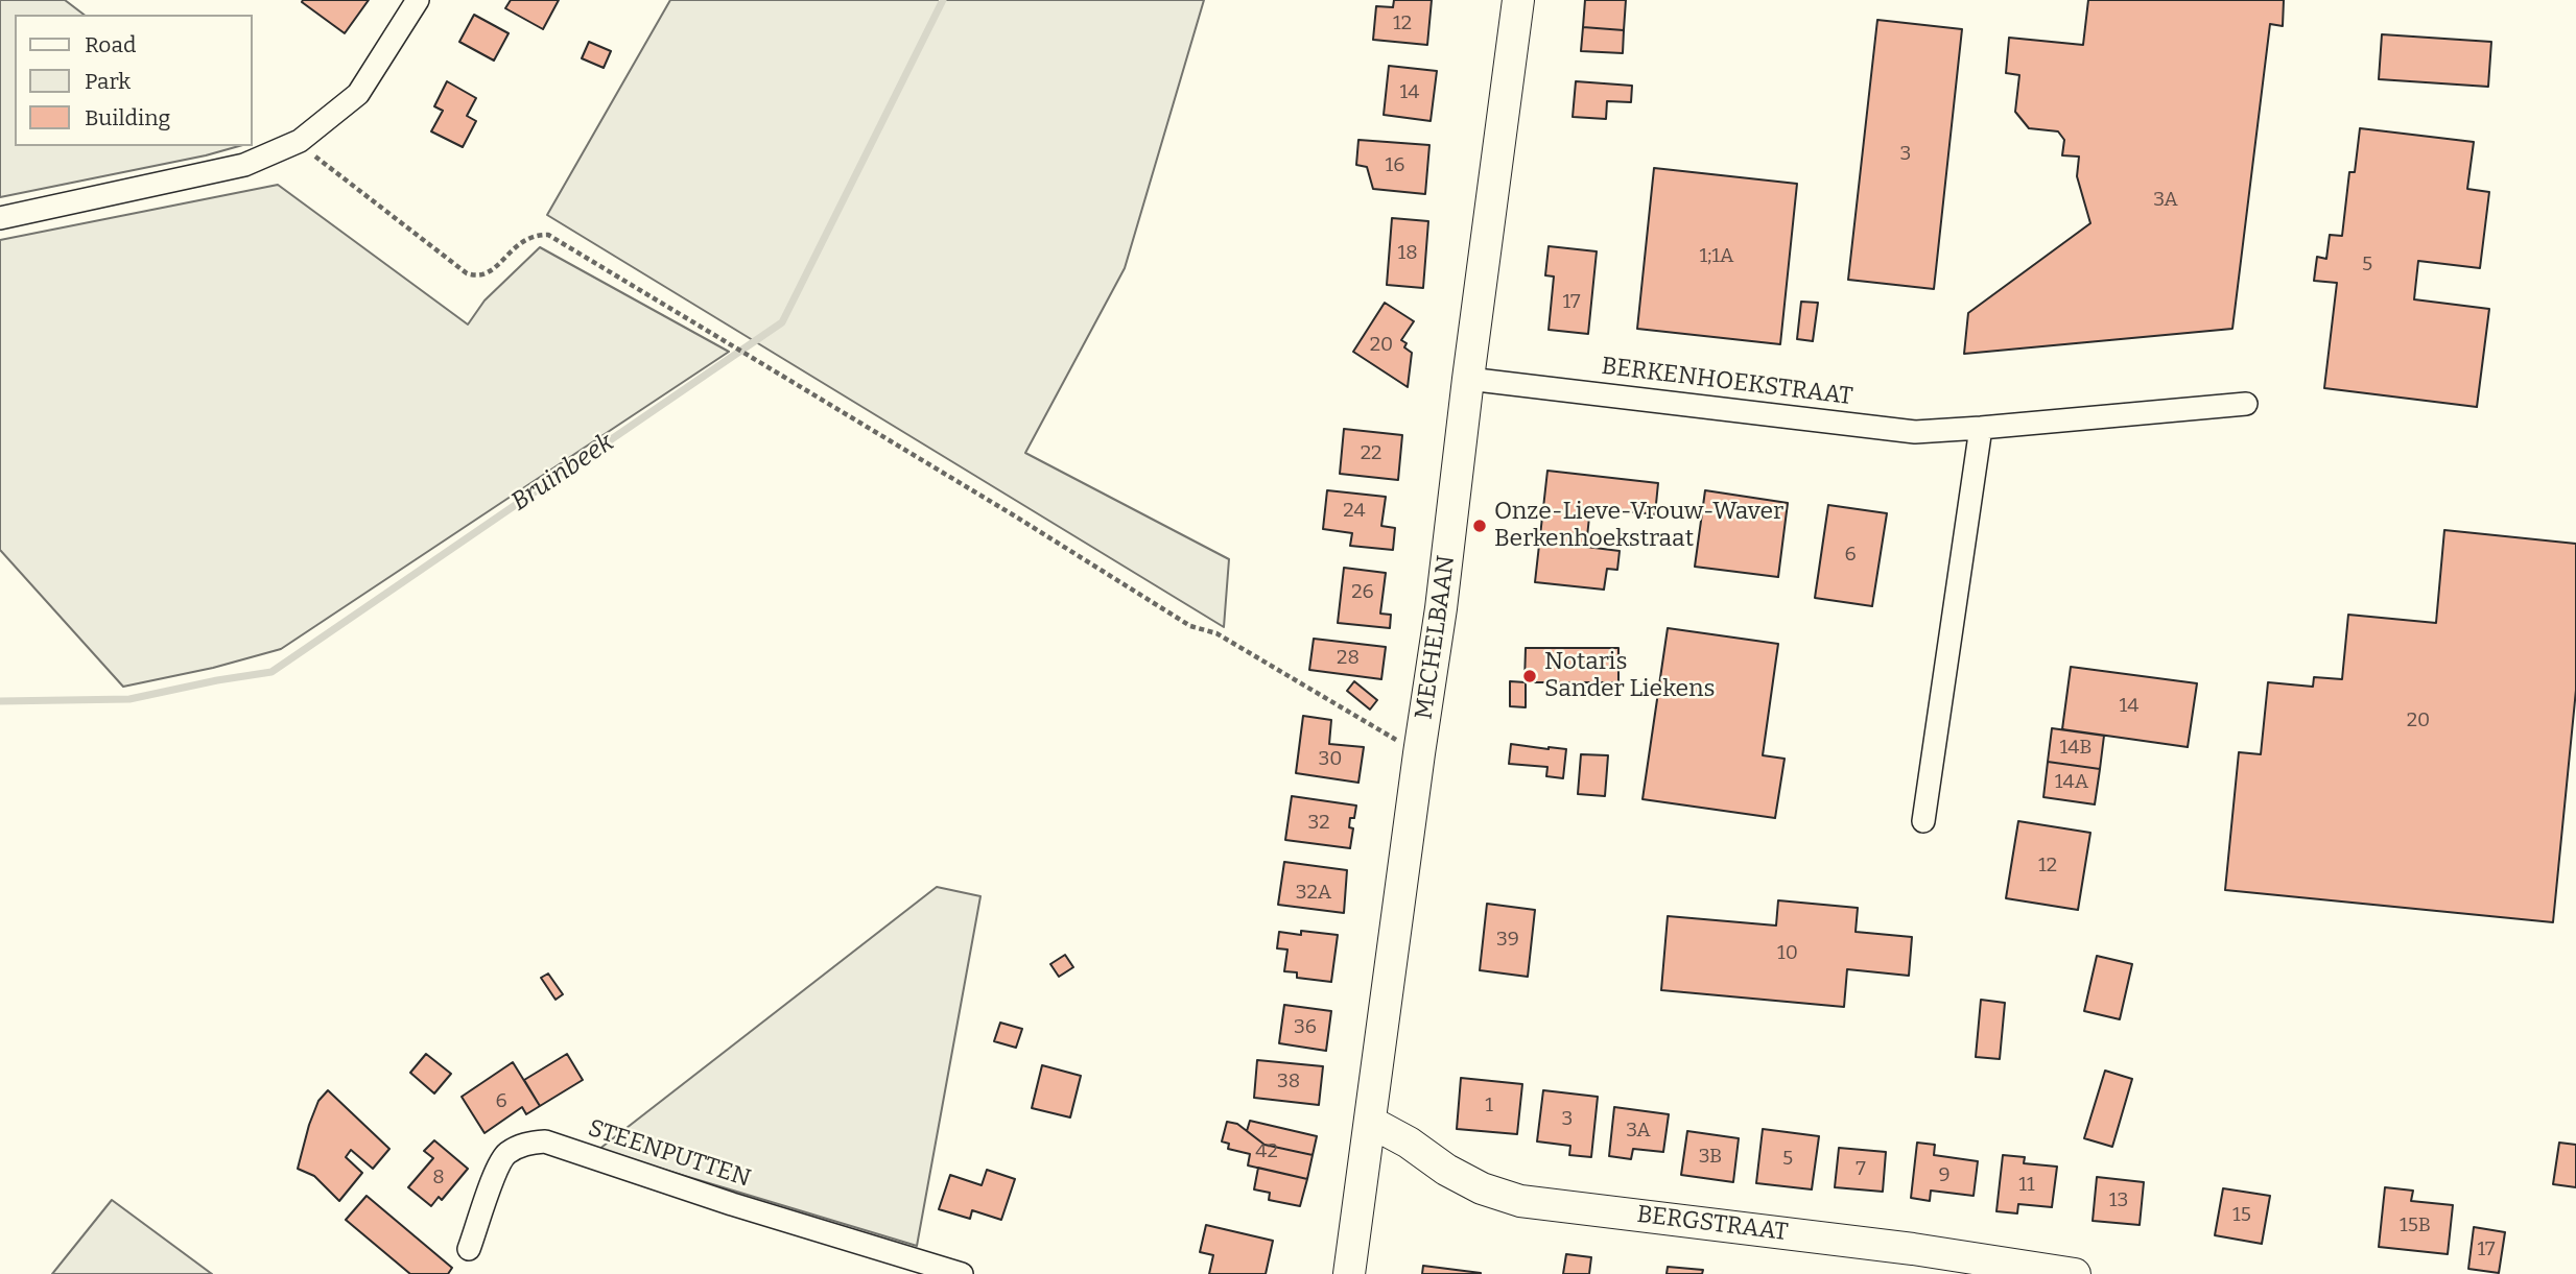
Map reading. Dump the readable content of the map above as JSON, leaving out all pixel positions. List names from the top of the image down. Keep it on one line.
{"streets":{"street":["BERKENHOEKSTRAAT","MECHELBAAN","STEENPUTTEN","BERGSTRAAT"]},"crossings":[["BERKENHOEKSTRAAT","MECHELBAAN"],["MECHELBAAN","BERGSTRAAT"]],"water":["Bruinbeek"],"places":["Onze-Lieve-Vrouw-Waver Berkenhoekstraat","Notaris Sander Liekens"],"house_numbers":["12","14","3","16","3A","18","1;1A","5","17","20","22","24","6","26","28","14","20","14B","30","14A","32","12","32A","39","10","36","38","6","1","3","3A","42","3B","5","7","9","8","11","13","15","15B","17"],"legend":["Road","Park","Building"]}
